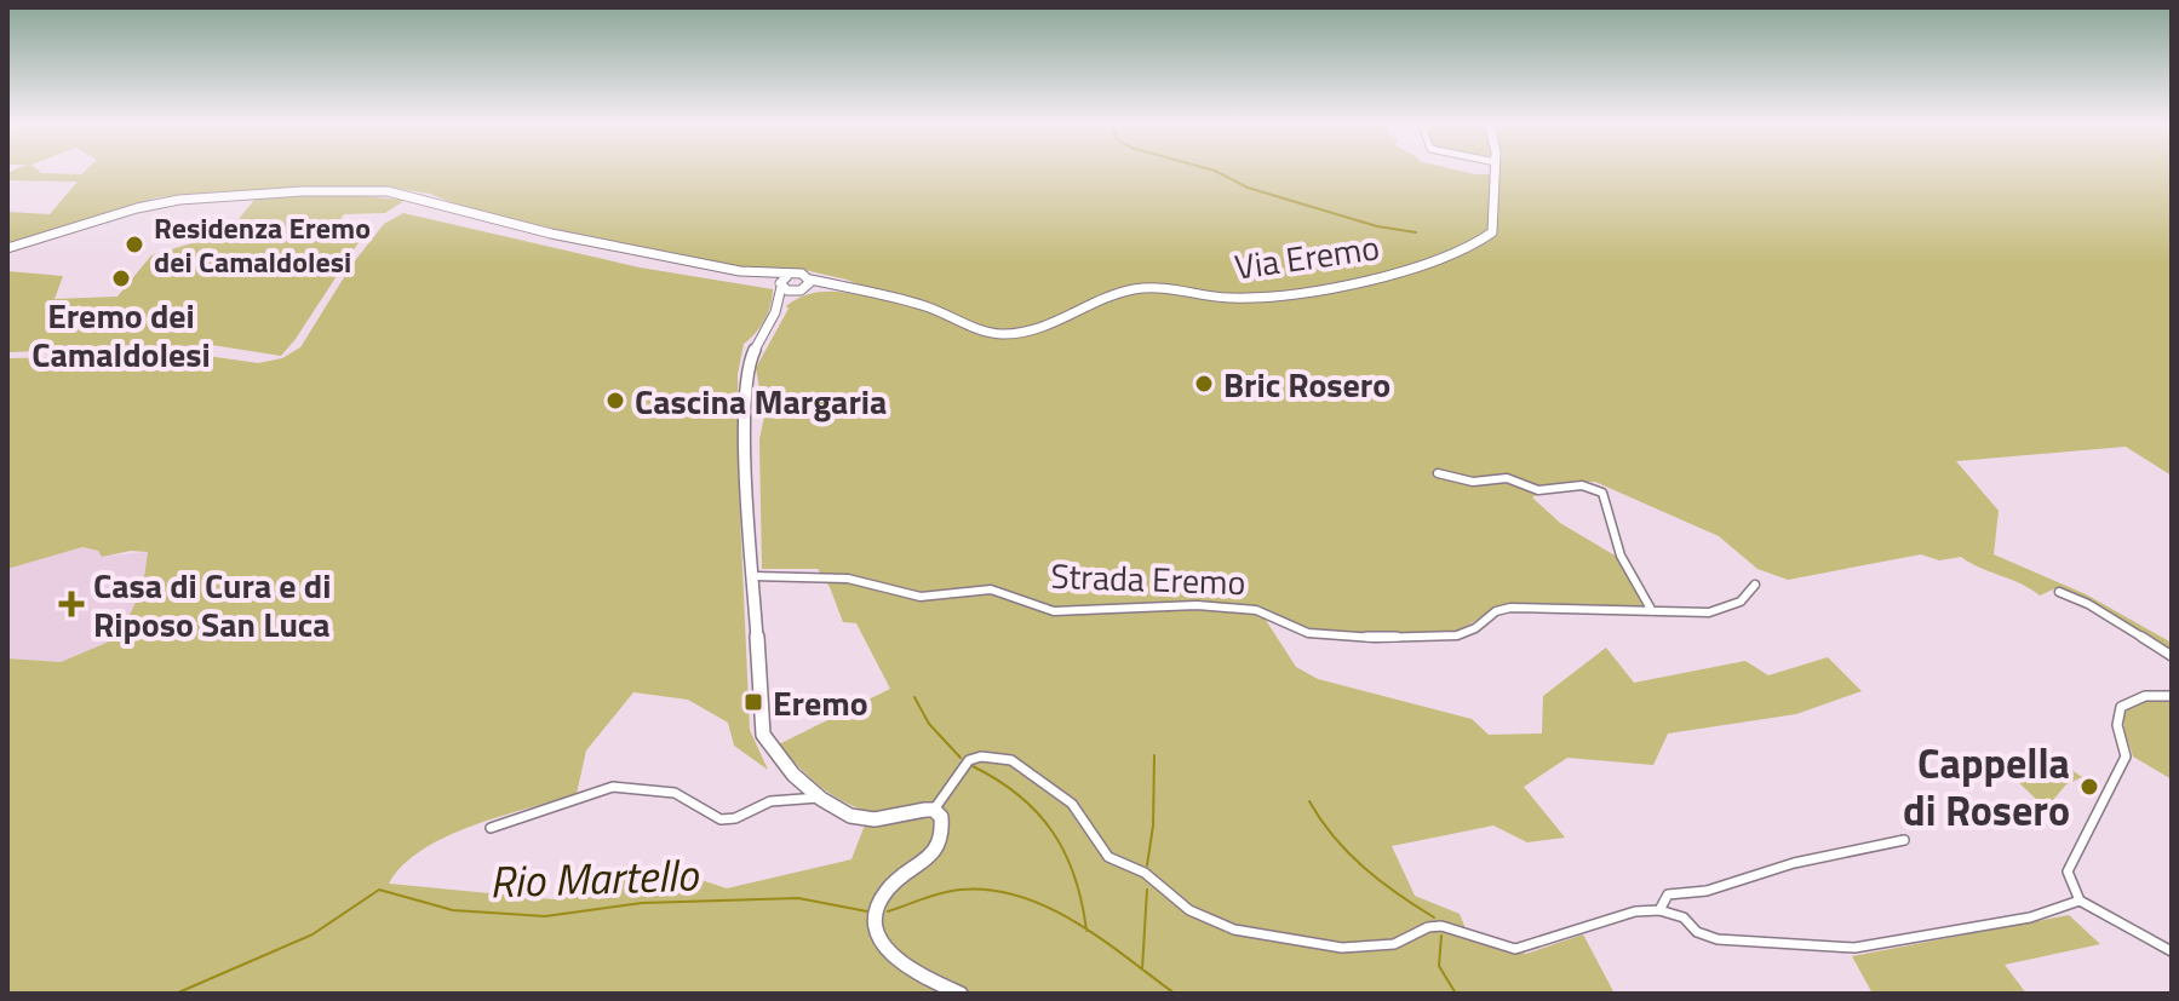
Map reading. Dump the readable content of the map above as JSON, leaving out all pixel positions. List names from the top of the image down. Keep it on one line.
{"streets":{"main road":["Via Eremo"],"street":["Strada Eremo"]},"water":["Rio Martello"],"places":{"other":["Residenza Eremo dei Camaldolesi","Eremo dei Camaldolesi","Bric Rosero","Cascina Margaria","Cappella di Rosero"],"health":["Casa di Cura e di Riposo San Luca"],"transit":["Eremo"]}}
